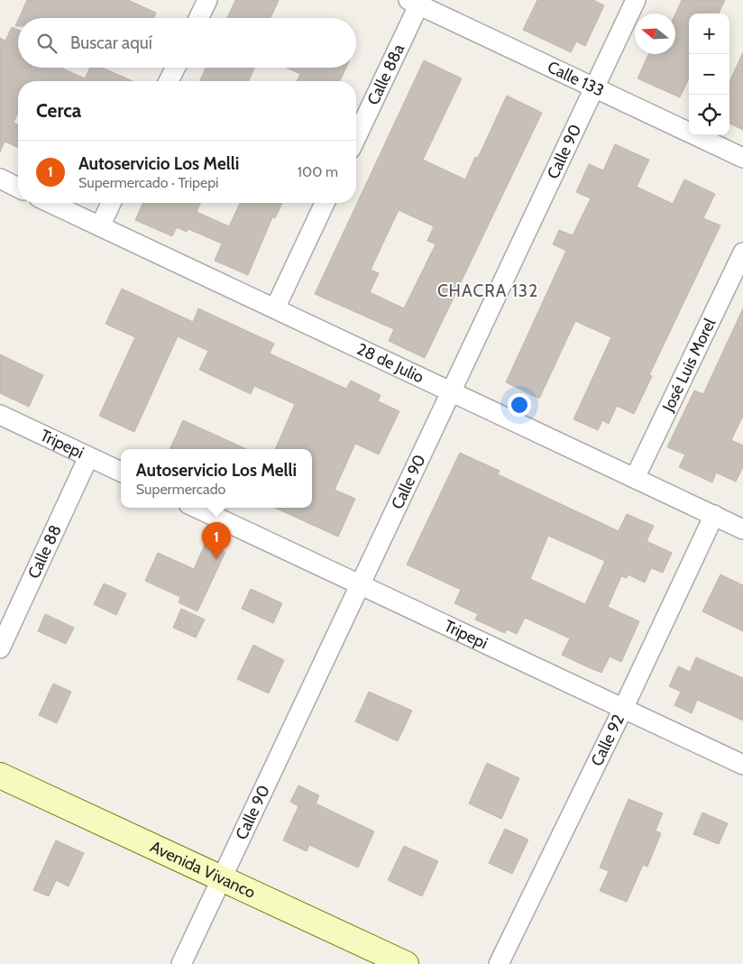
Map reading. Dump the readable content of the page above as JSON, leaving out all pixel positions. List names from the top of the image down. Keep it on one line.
{"streets":{"main road":["Avenida Vivanco"],"street":["Calle 88a","Calle 133","Calle 90","28 de Julio","José Luis Morel","Tripepi","Calle 88","Calle 92"]},"crossings":[["Calle 88a","Calle 133"],["Calle 133","Calle 90"],["Calle 90","28 de Julio"],["Calle 90","Tripepi"],["Calle 90","Avenida Vivanco"],["28 de Julio","José Luis Morel"],["28 de Julio","Calle 92"],["Tripepi","Calle 88"],["Tripepi","Calle 92"]],"districts":["CHACRA 132"],"north":"left","page":{"map_buttons":["+","−"],"search":"Buscar aquí","heading":"Cerca","list":[{"mark":"1","name":"Autoservicio Los Melli","note":"Supermercado · Tripepi","value":"100 m"}],"popup":["Autoservicio Los Melli","Supermercado"],"pins":"1"}}
